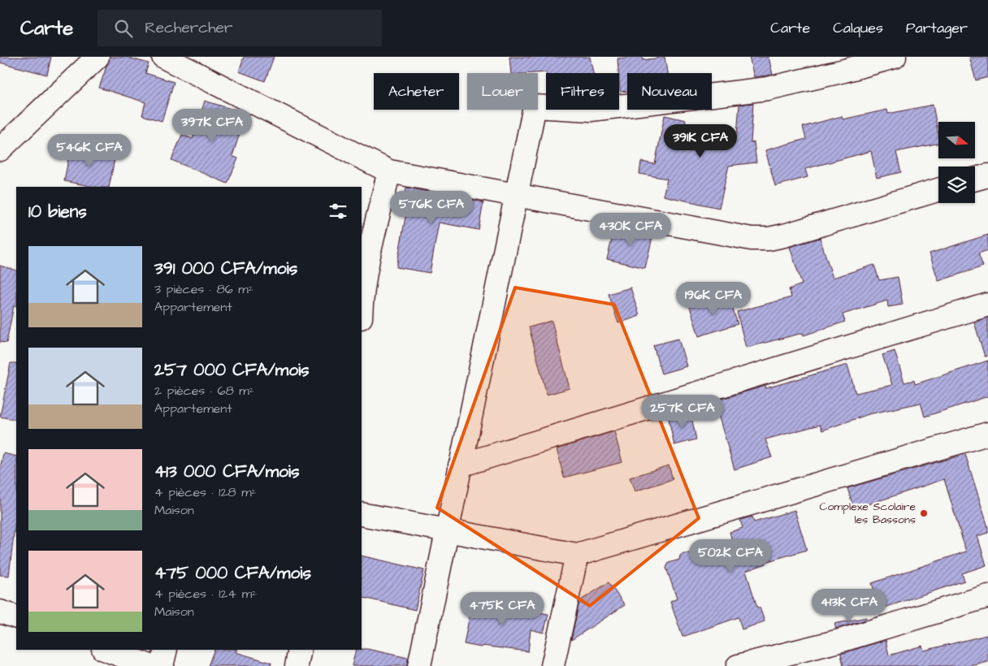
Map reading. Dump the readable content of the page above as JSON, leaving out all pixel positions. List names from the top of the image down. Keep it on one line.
{"places":["Complexe Scolaire les Bassons"],"north":"right","page":{"header":"Carte","search":"Rechercher","nav":["Carte","Calques","Partager"],"chip":["Acheter","Louer","Filtres","Nouveau"],"price":["397K CFA","391K CFA","546K CFA","576K CFA","430K CFA","196K CFA","257K CFA","502K CFA","413K CFA","475K CFA"],"heading":"10 biens","list":[{"name":"391 000 CFA/mois","note":"3 pièces · 86 m² · Appartement"},{"name":"257 000 CFA/mois","note":"2 pièces · 68 m² · Appartement"},{"name":"413 000 CFA/mois","note":"4 pièces · 128 m² · Maison"},{"name":"475 000 CFA/mois","note":"4 pièces · 124 m² · Maison"}]}}
